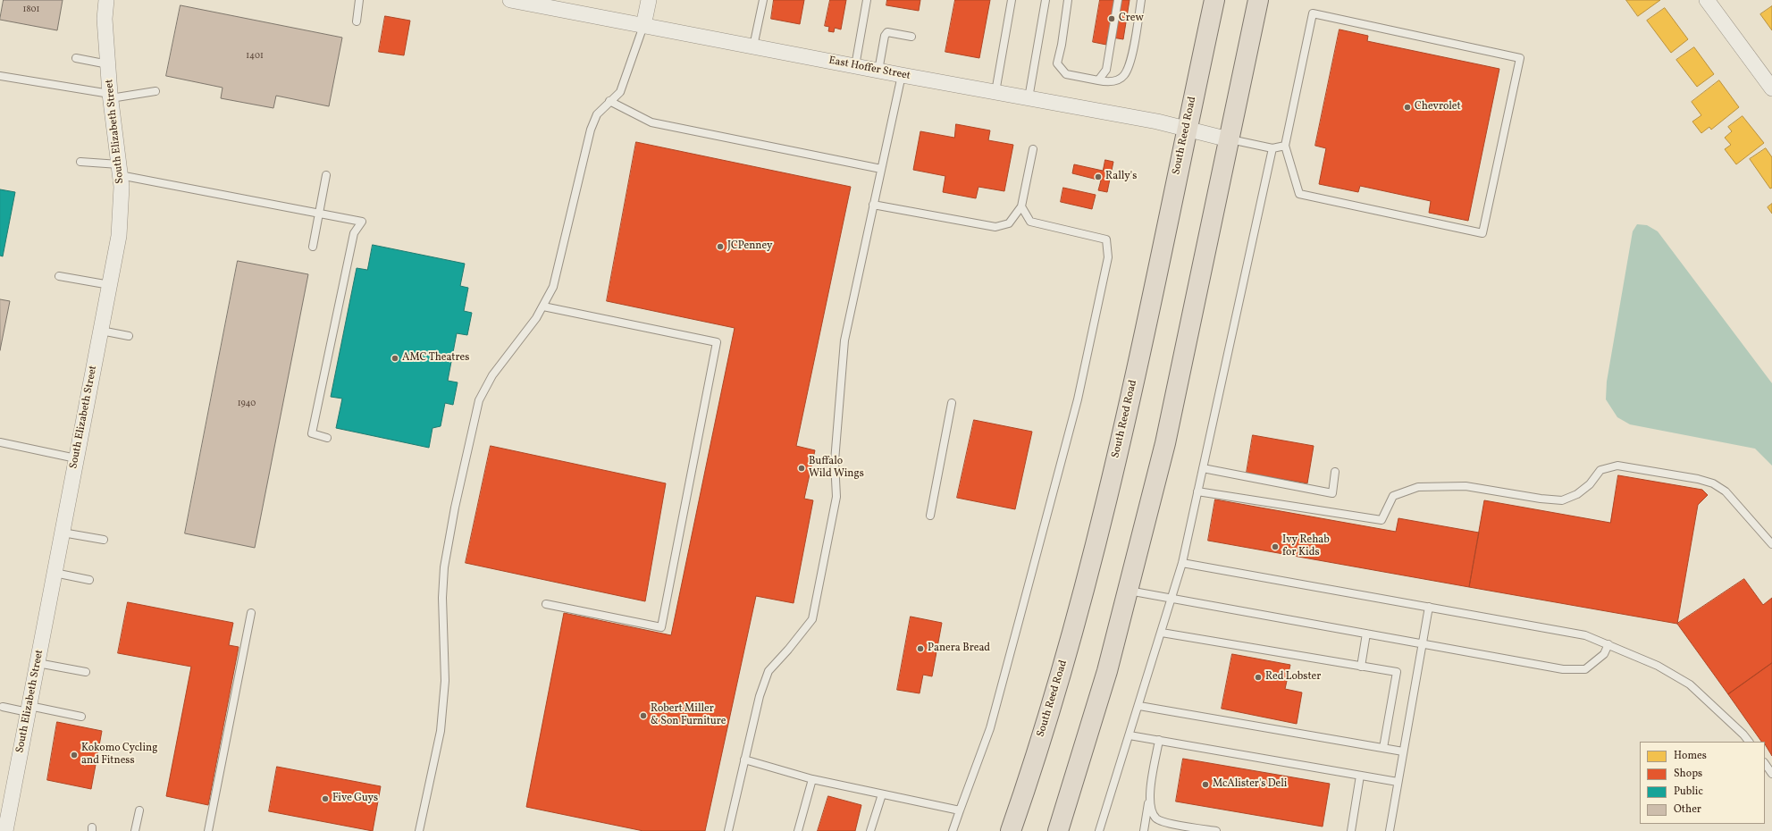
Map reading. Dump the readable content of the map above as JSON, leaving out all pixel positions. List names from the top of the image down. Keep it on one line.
{"streets":{"main road":["South Reed Road"],"street":["East Hoffer Street","South Elizabeth Street"]},"crossings":[["East Hoffer Street","South Reed Road"]],"places":["Crew","Chevrolet","Rally's","JCPenney","AMC Theatres","Buffalo Wild Wings","Ivy Rehab for Kids","Panera Bread","Red Lobster","Robert Miller & Son Furniture","Kokomo Cycling and Fitness","McAlister's Deli","Five Guys"],"house_numbers":["1801","1401","1940"],"legend":["Homes","Shops","Public","Other"]}
